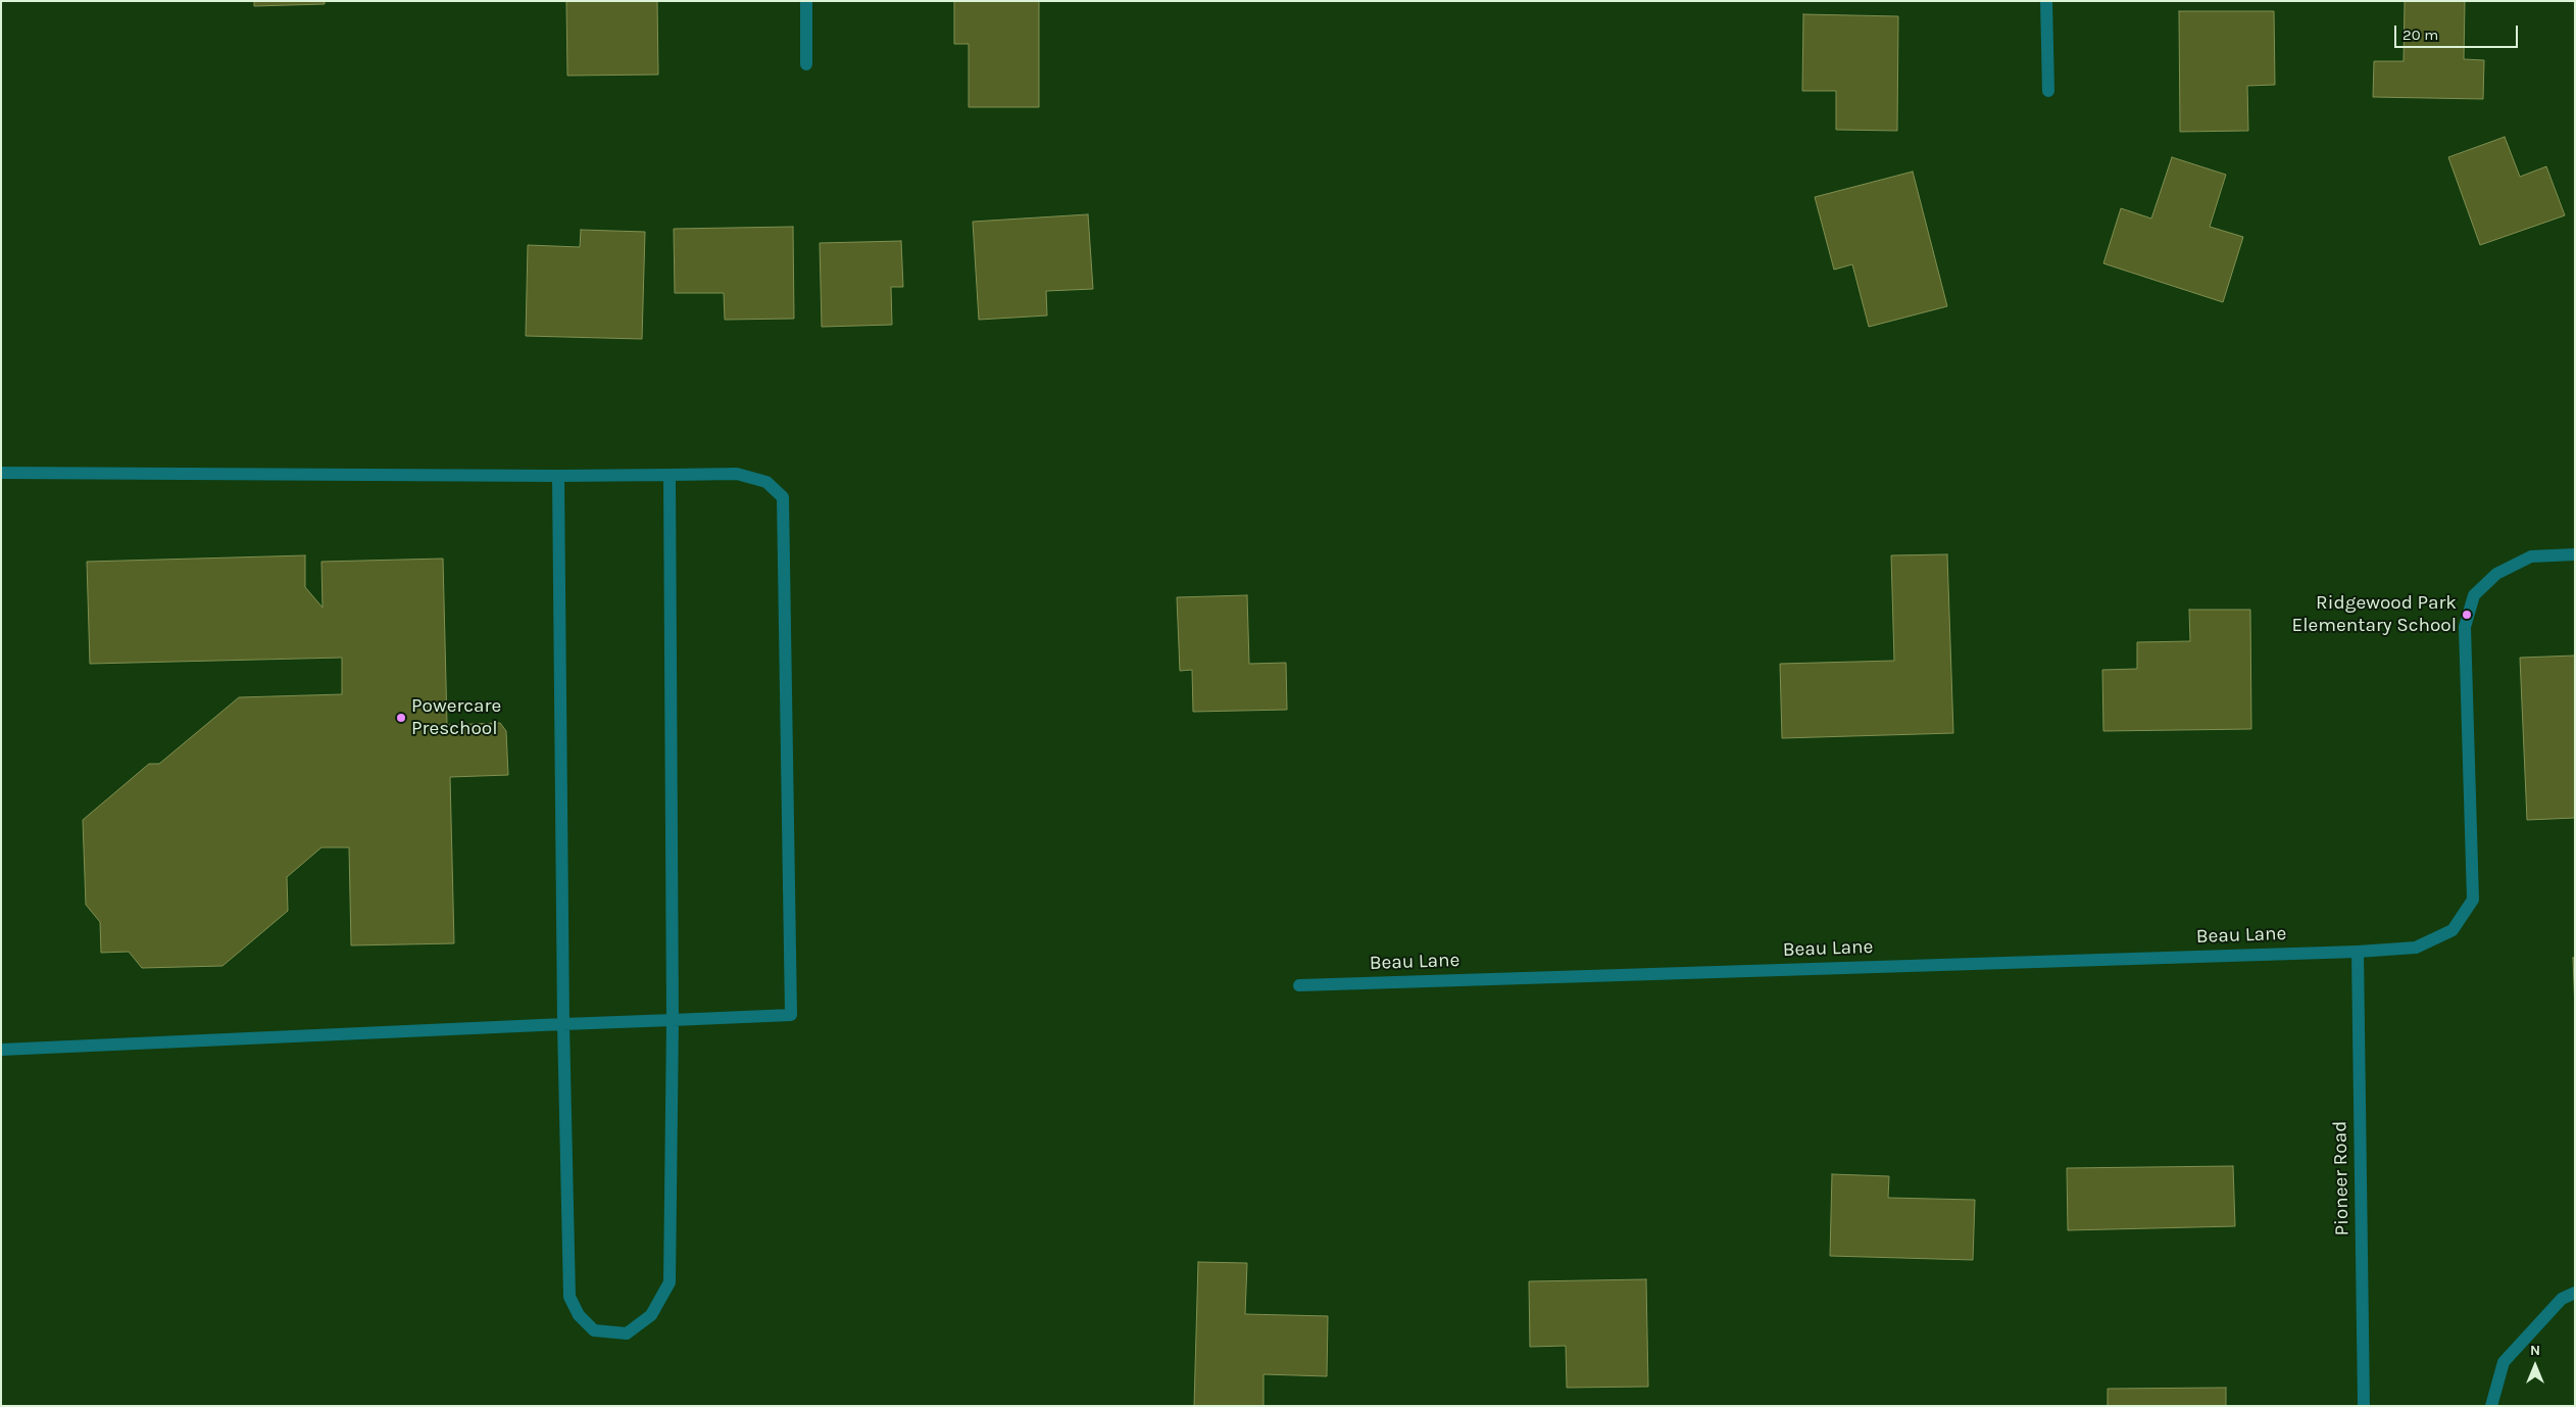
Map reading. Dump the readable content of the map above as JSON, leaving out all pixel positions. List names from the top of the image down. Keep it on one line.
{"streets":{"street":["Beau Lane","Pioneer Road"]},"crossings":[["Beau Lane","Pioneer Road"]],"places":["Ridgewood Park Elementary School","Powercare Preschool"],"scale_bar":"20 m","north":"top"}
